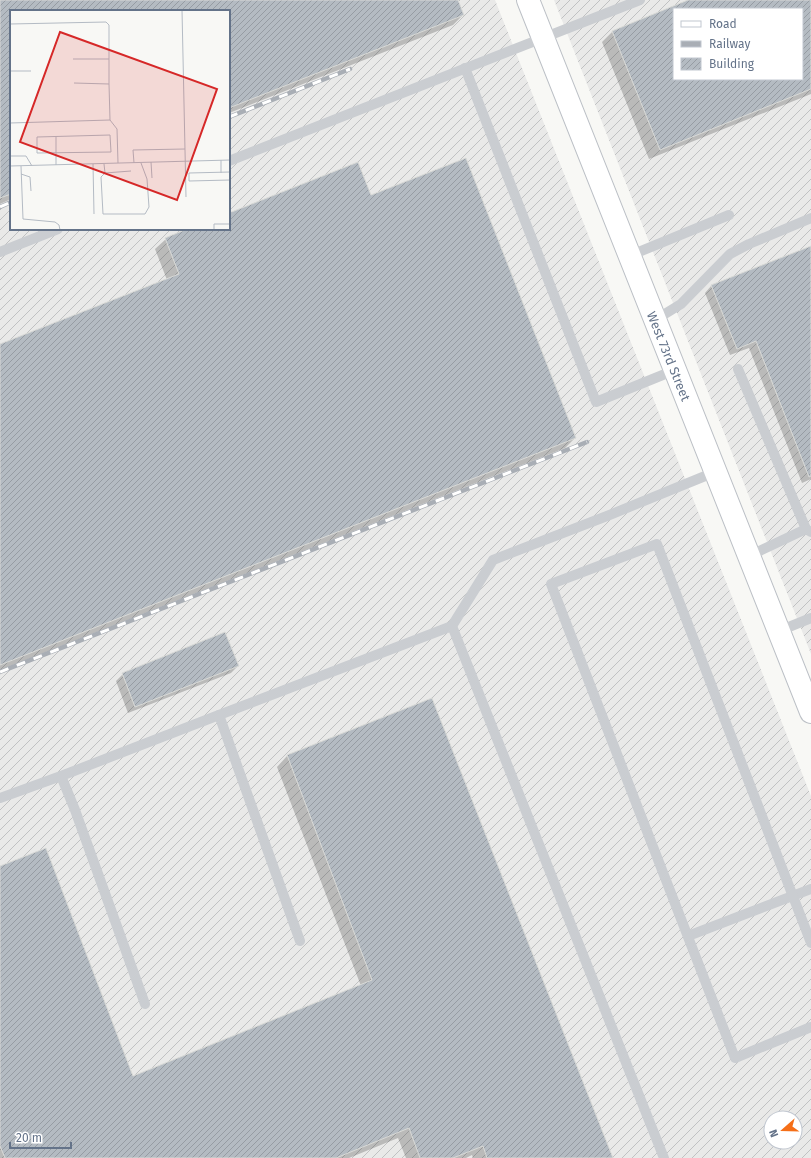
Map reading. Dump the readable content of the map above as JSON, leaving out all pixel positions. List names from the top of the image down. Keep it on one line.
{"streets":{"street":["West 73rd Street"]},"legend":["Road","Railway","Building"],"scale_bar":"20 m","north":"left"}
